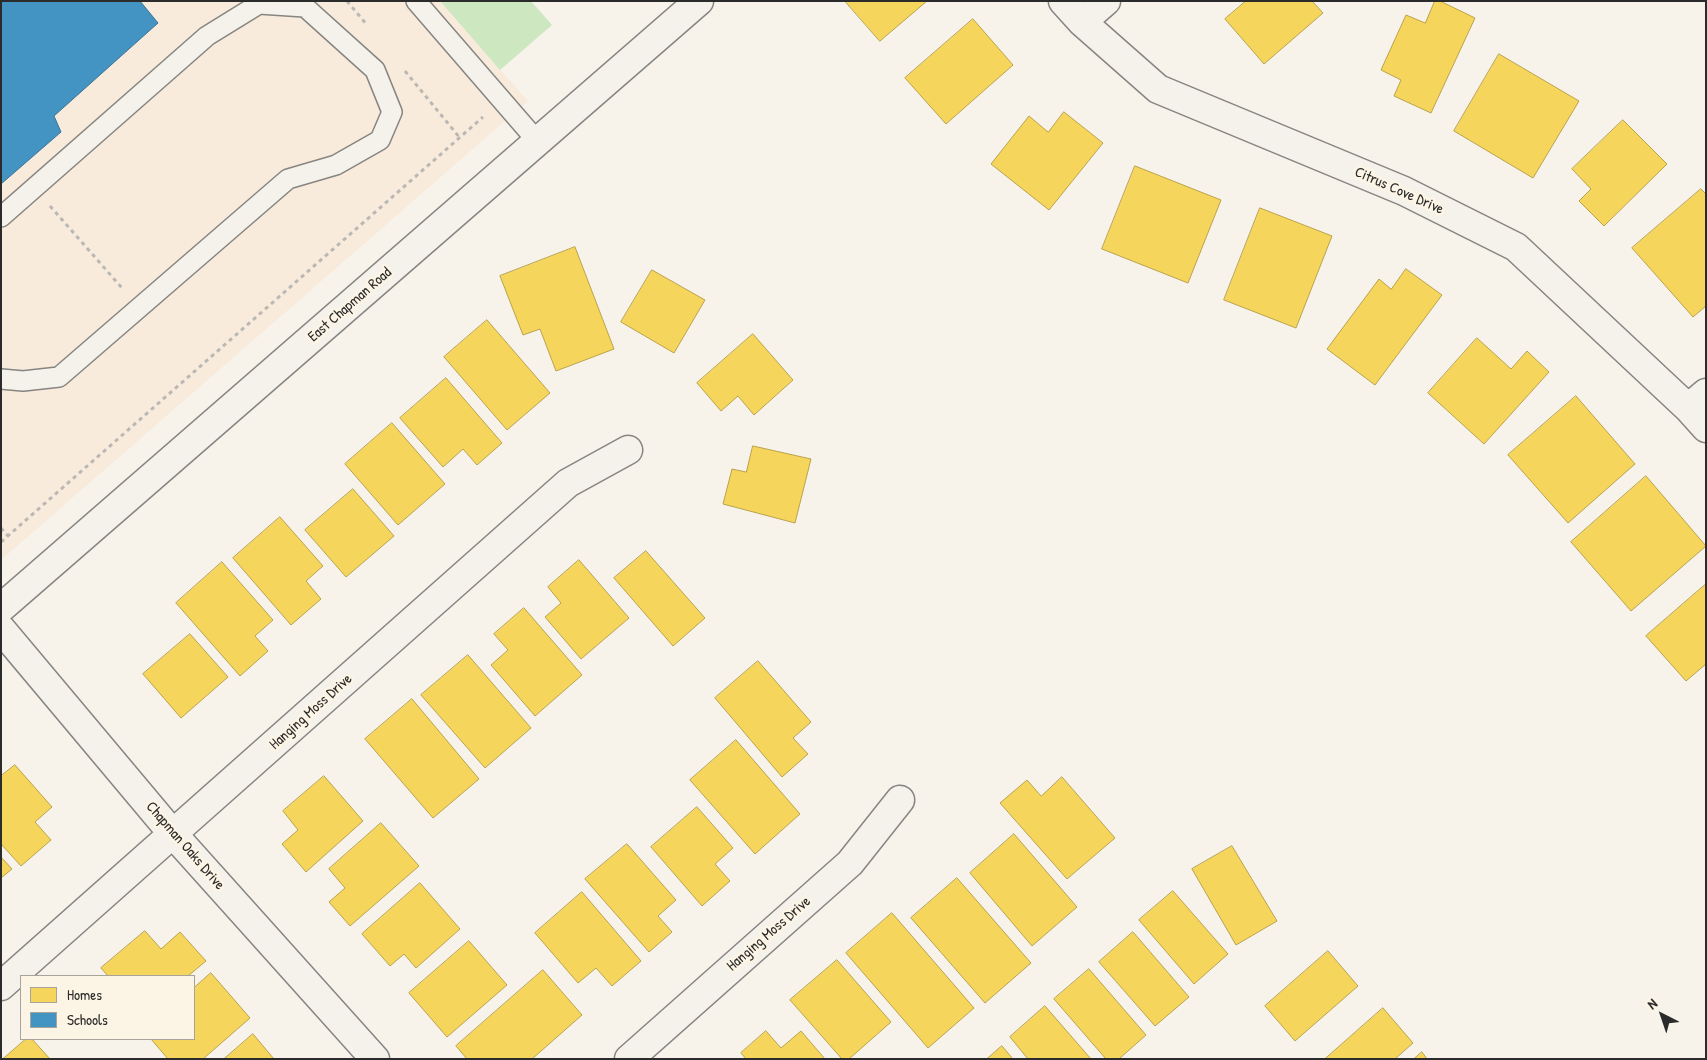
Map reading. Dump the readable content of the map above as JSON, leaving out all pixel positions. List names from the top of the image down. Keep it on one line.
{"streets":{"street":["Citrus Cove Drive","East Chapman Road","Hanging Moss Drive","Chapman Oaks Drive"]},"crossings":[["Hanging Moss Drive","Chapman Oaks Drive"]],"legend":["Homes","Schools"],"north":"top left"}
